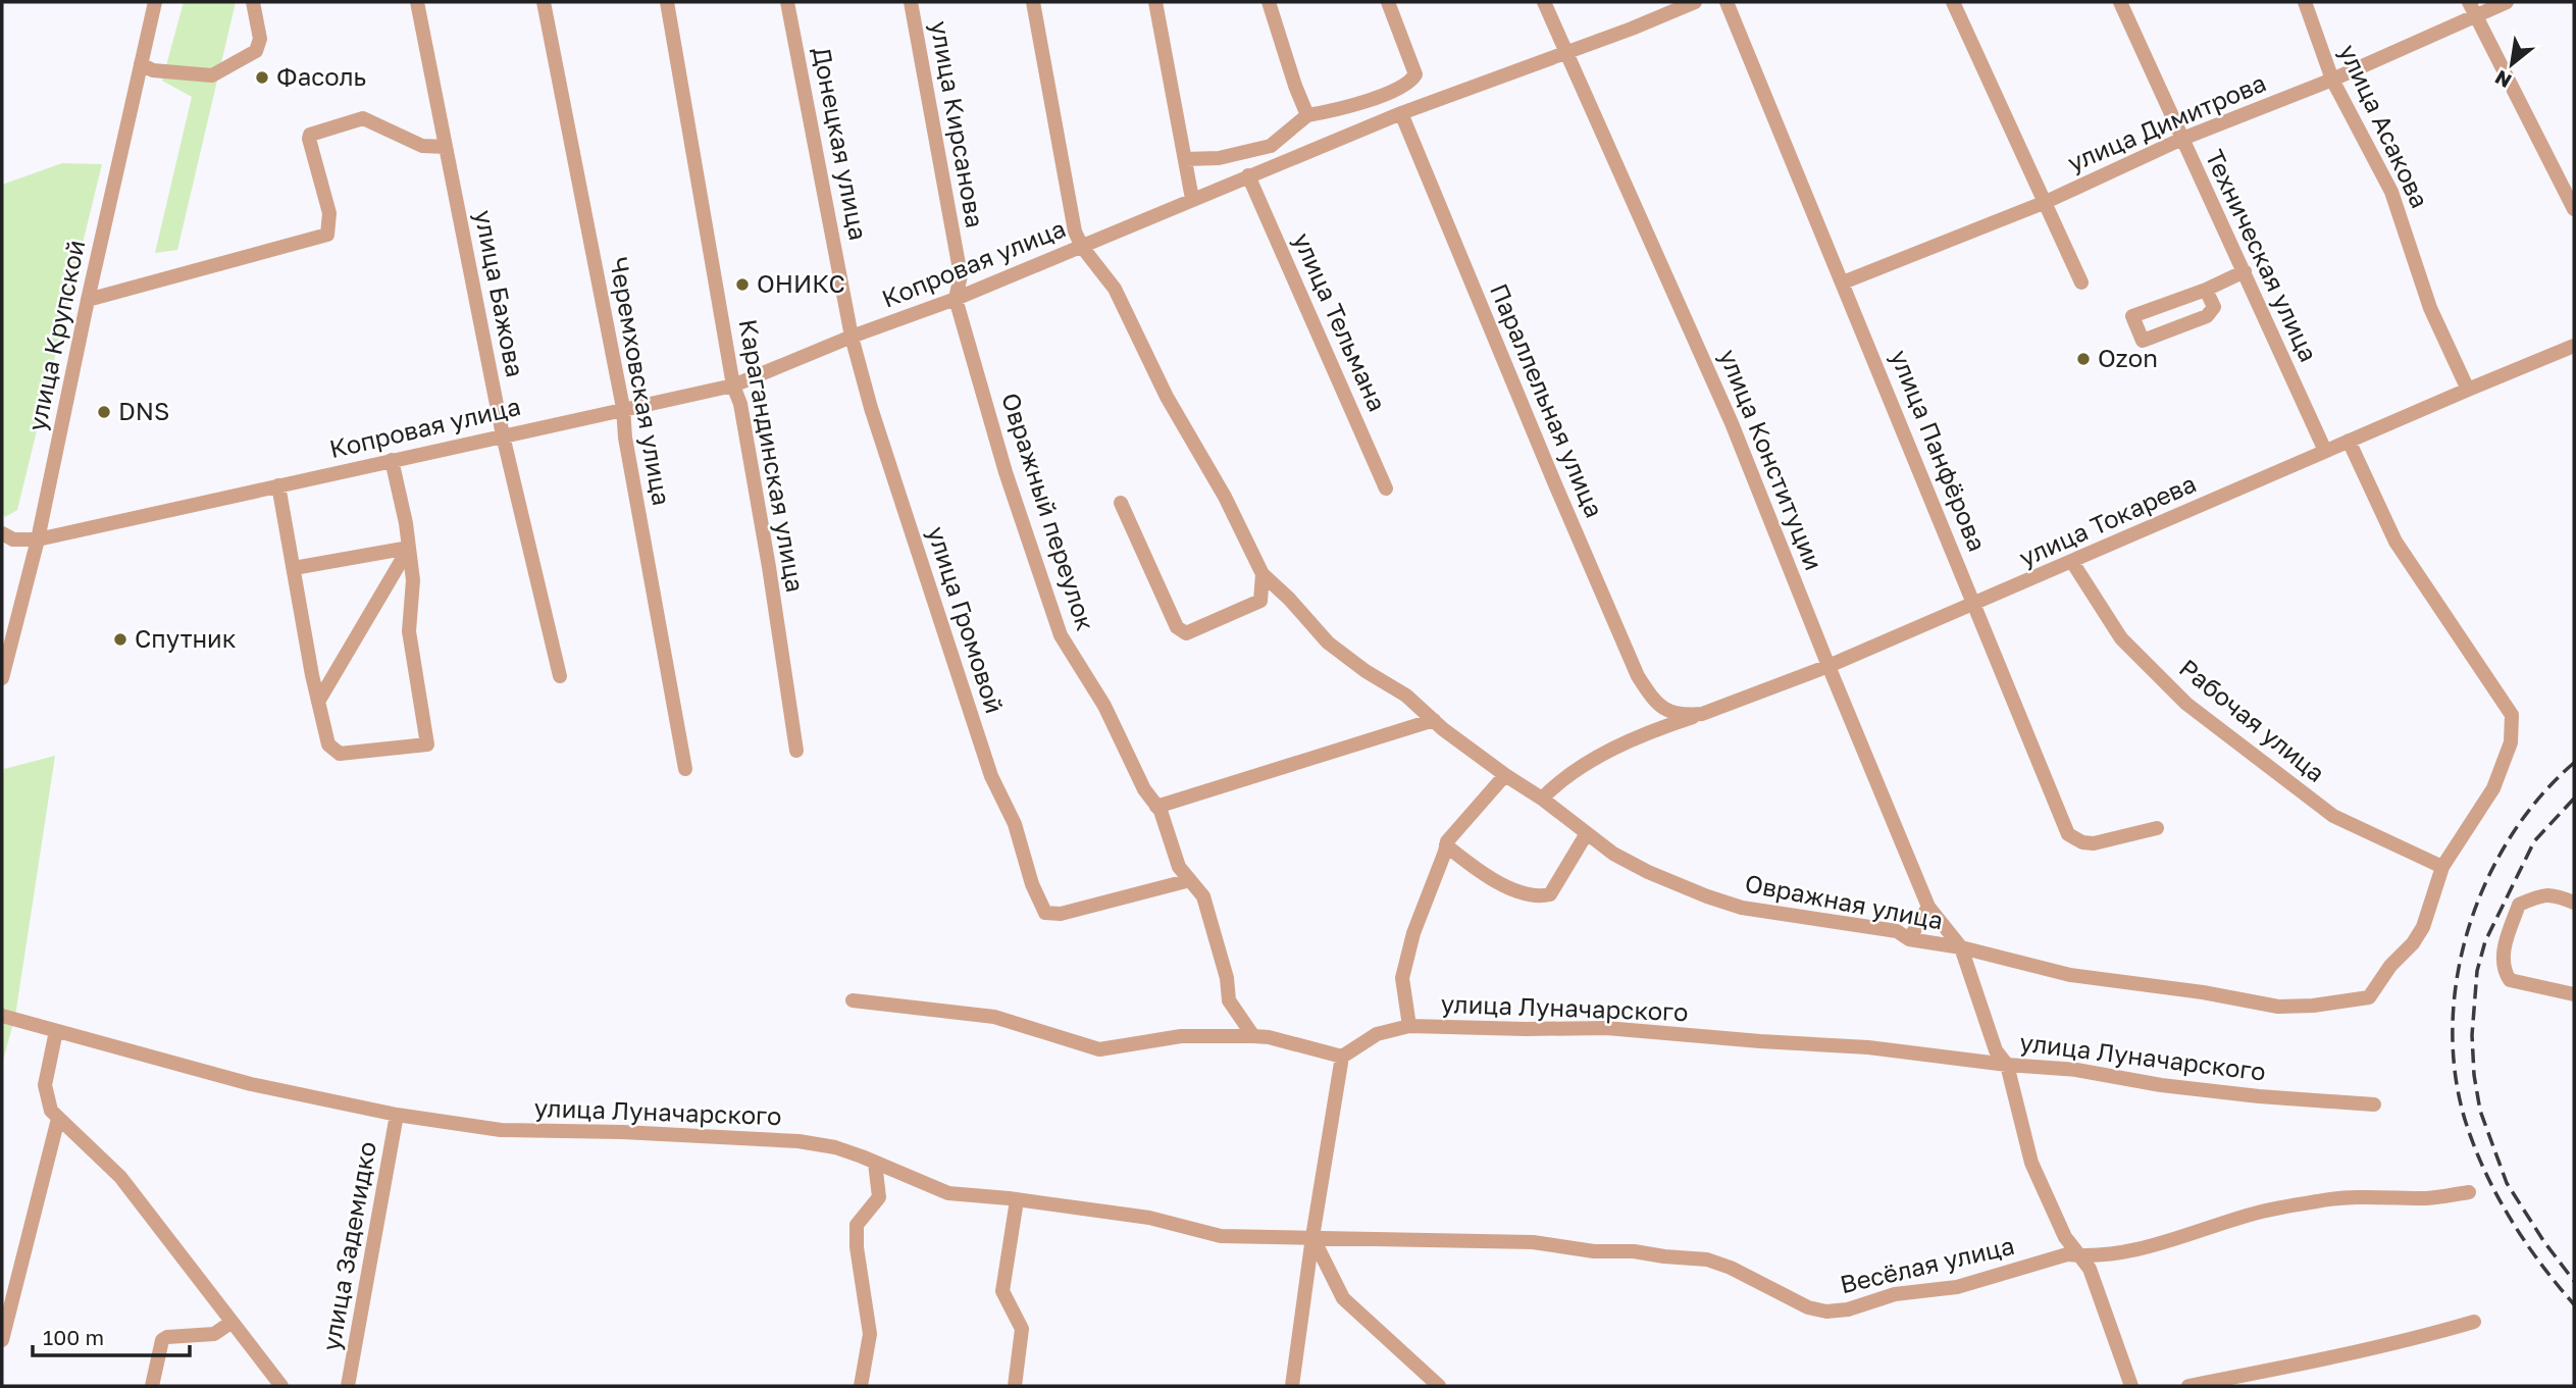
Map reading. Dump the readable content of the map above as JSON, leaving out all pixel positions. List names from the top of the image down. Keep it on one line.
{"streets":{"street":["улица Димитрова","улица Кирсанова","улица Асакова","Донецкая улица","Техническая улица","Копровая улица","улица Бажова","улица Тельмана","улица Крупской","Черемховская улица","Параллельная улица","улица Панфёрова","Карагандинская улица","улица Конституции","Овражный переулок","улица Токарева","улица Громовой","Рабочая улица","Овражная улица","улица Луначарского","улица Задемидко","Весёлая улица"]},"crossings":[["улица Димитрова","улица Асакова"],["улица Димитрова","Техническая улица"],["улица Димитрова","улица Панфёрова"],["улица Кирсанова","Копровая улица"],["улица Кирсанова","Овражный переулок"],["улица Асакова","улица Токарева"],["Донецкая улица","Копровая улица"],["Донецкая улица","улица Громовой"],["Техническая улица","улица Токарева"],["Копровая улица","улица Бажова"],["Копровая улица","улица Тельмана"],["Копровая улица","улица Крупской"],["Копровая улица","Черемховская улица"],["Копровая улица","Параллельная улица"],["Копровая улица","Карагандинская улица"],["Копровая улица","улица Конституции"],["Копровая улица","Овражный переулок"],["Копровая улица","улица Громовой"],["Параллельная улица","улица Токарева"],["улица Панфёрова","улица Токарева"],["улица Конституции","улица Токарева"],["улица Конституции","Овражная улица"],["Овражный переулок","улица Громовой"],["улица Токарева","Рабочая улица"],["Рабочая улица","Овражная улица"],["улица Луначарского","улица Задемидко"],["улица Луначарского","Весёлая улица"]],"places":["Фасоль","ОНИКС","Ozon","DNS","Спутник"],"scale_bar":"100 m","north":"bottom left"}
